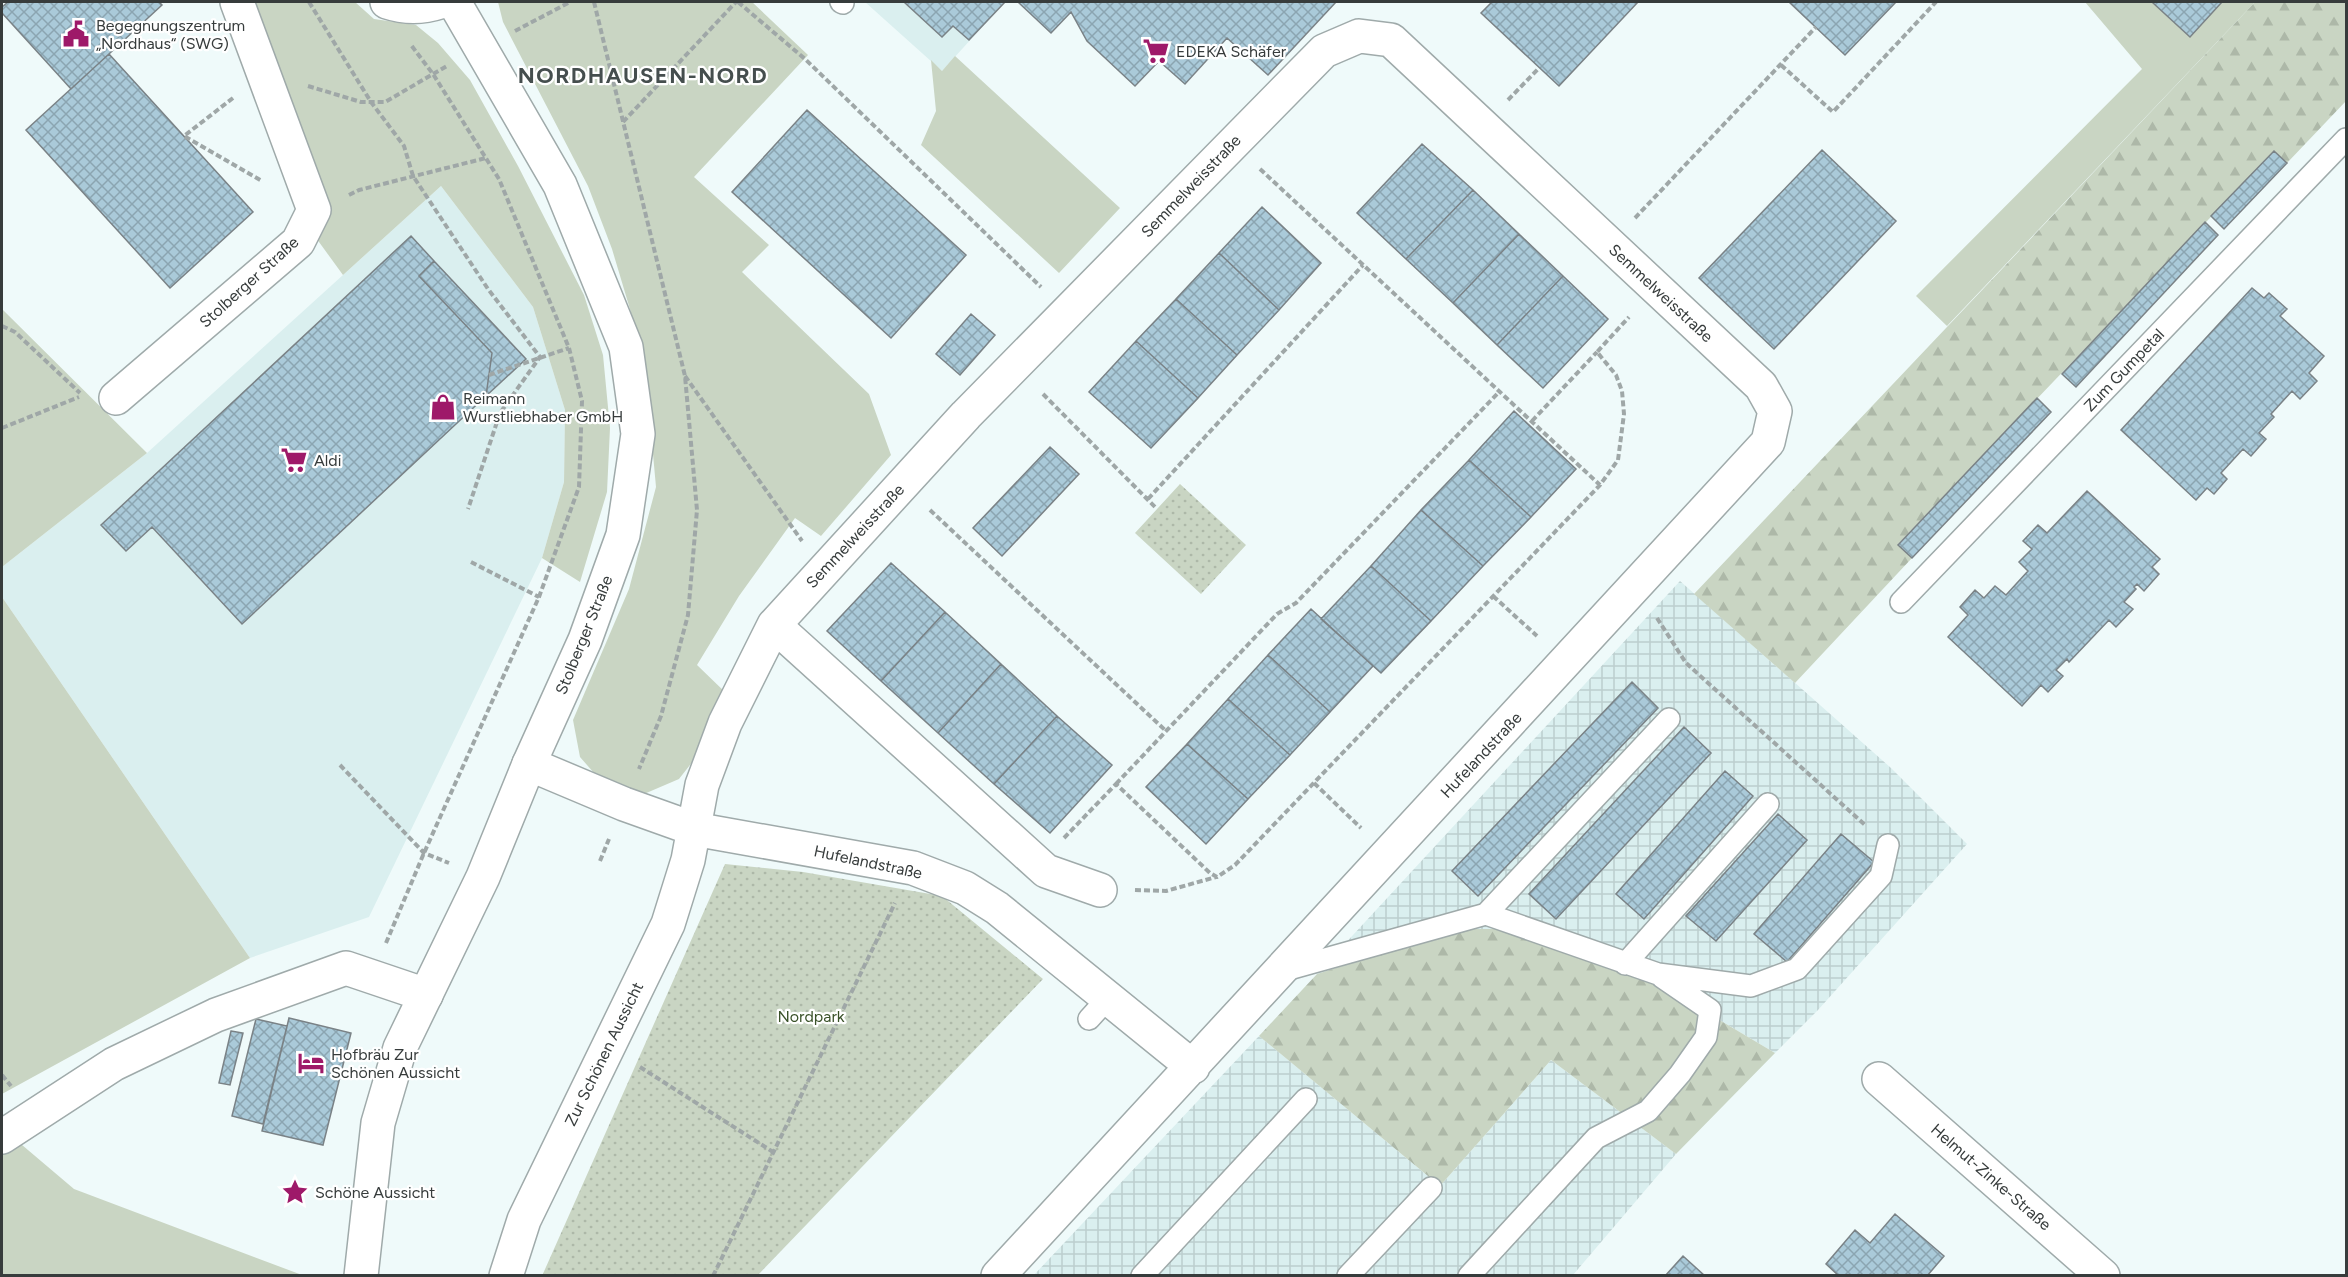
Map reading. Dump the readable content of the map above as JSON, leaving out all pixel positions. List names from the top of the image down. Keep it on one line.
{"streets":{"street":["Semmelweisstraße","Stolberger Straße","Hufelandstraße","Zur Schönen Aussicht","Helmut-Zinke-Straße"],"lane":["Zum Gumpetal"]},"crossings":[["Semmelweisstraße","Hufelandstraße"],["Semmelweisstraße","Zur Schönen Aussicht"],["Stolberger Straße","Hufelandstraße"],["Hufelandstraße","Zur Schönen Aussicht"]],"districts":["NORDHAUSEN-NORD"],"parks":["Nordpark"],"places":{"public building":["Begegnungszentrum „Nordhaus“ (SWG)"],"supermarket":["EDEKA Schäfer","Aldi"],"shop":["Reimann Wurstliebhaber GmbH"],"hotel":["Hofbräu Zur Schönen Aussicht"],"place":["Schöne Aussicht"]}}
